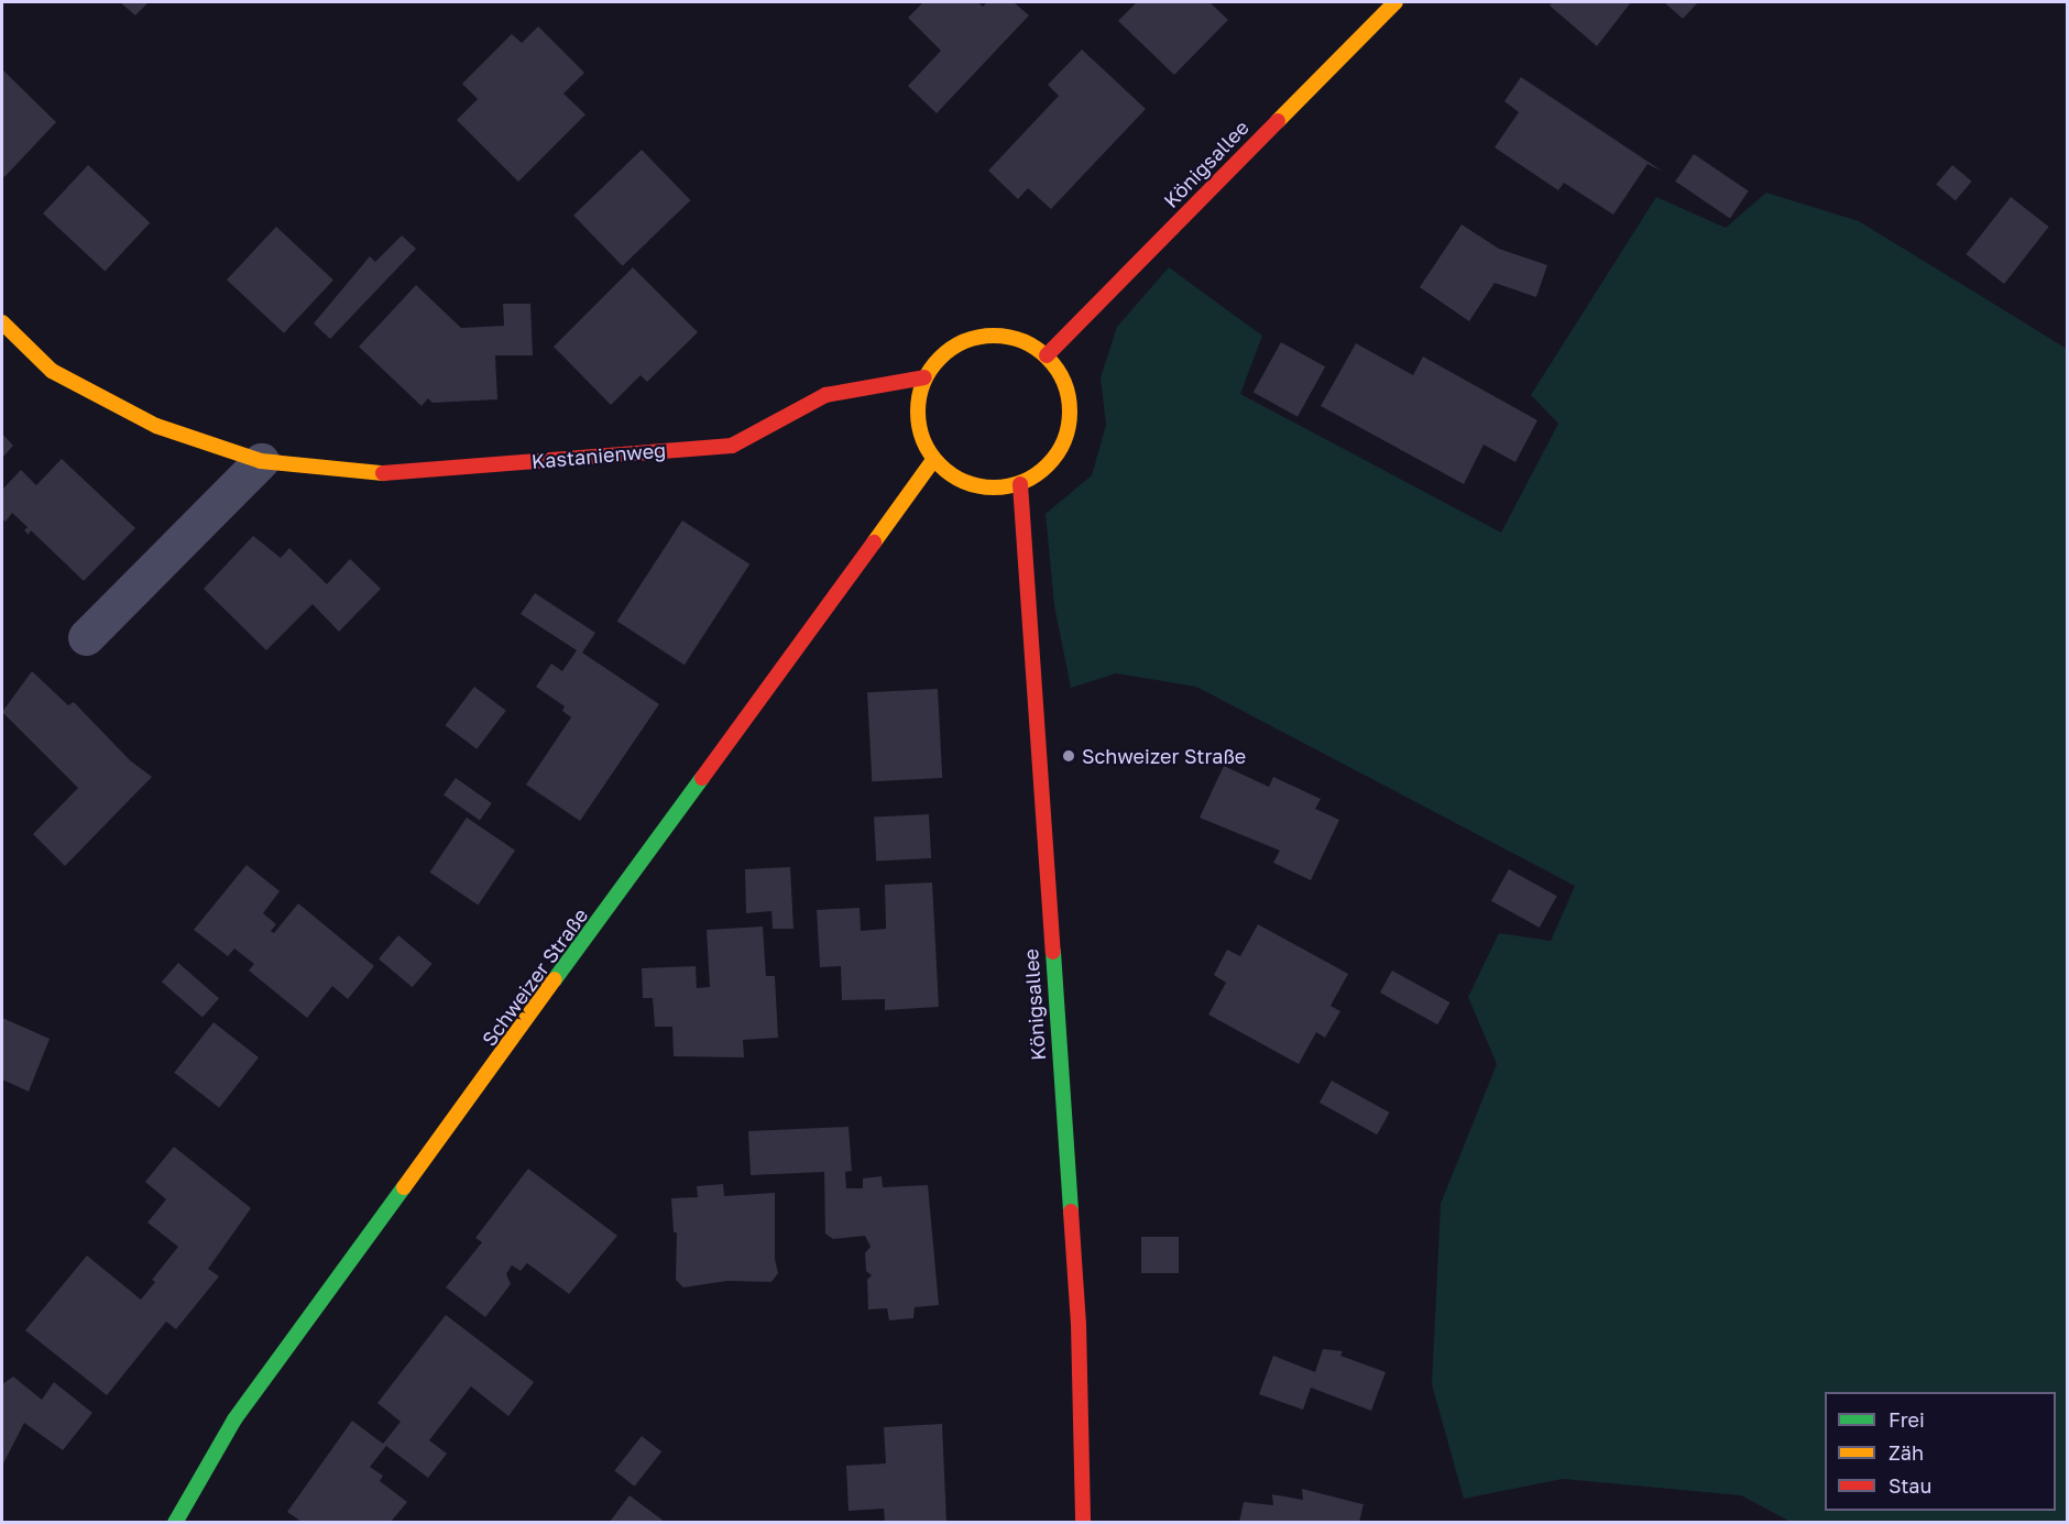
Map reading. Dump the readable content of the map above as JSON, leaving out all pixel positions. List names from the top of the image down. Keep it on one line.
{"streets":{"street":["Königsallee","Kastanienweg","Schweizer Straße"]},"crossings":[["Königsallee","Kastanienweg"],["Königsallee","Schweizer Straße"],["Kastanienweg","Schweizer Straße"]],"places":["Schweizer Straße"],"legend":["Frei","Zäh","Stau"]}
